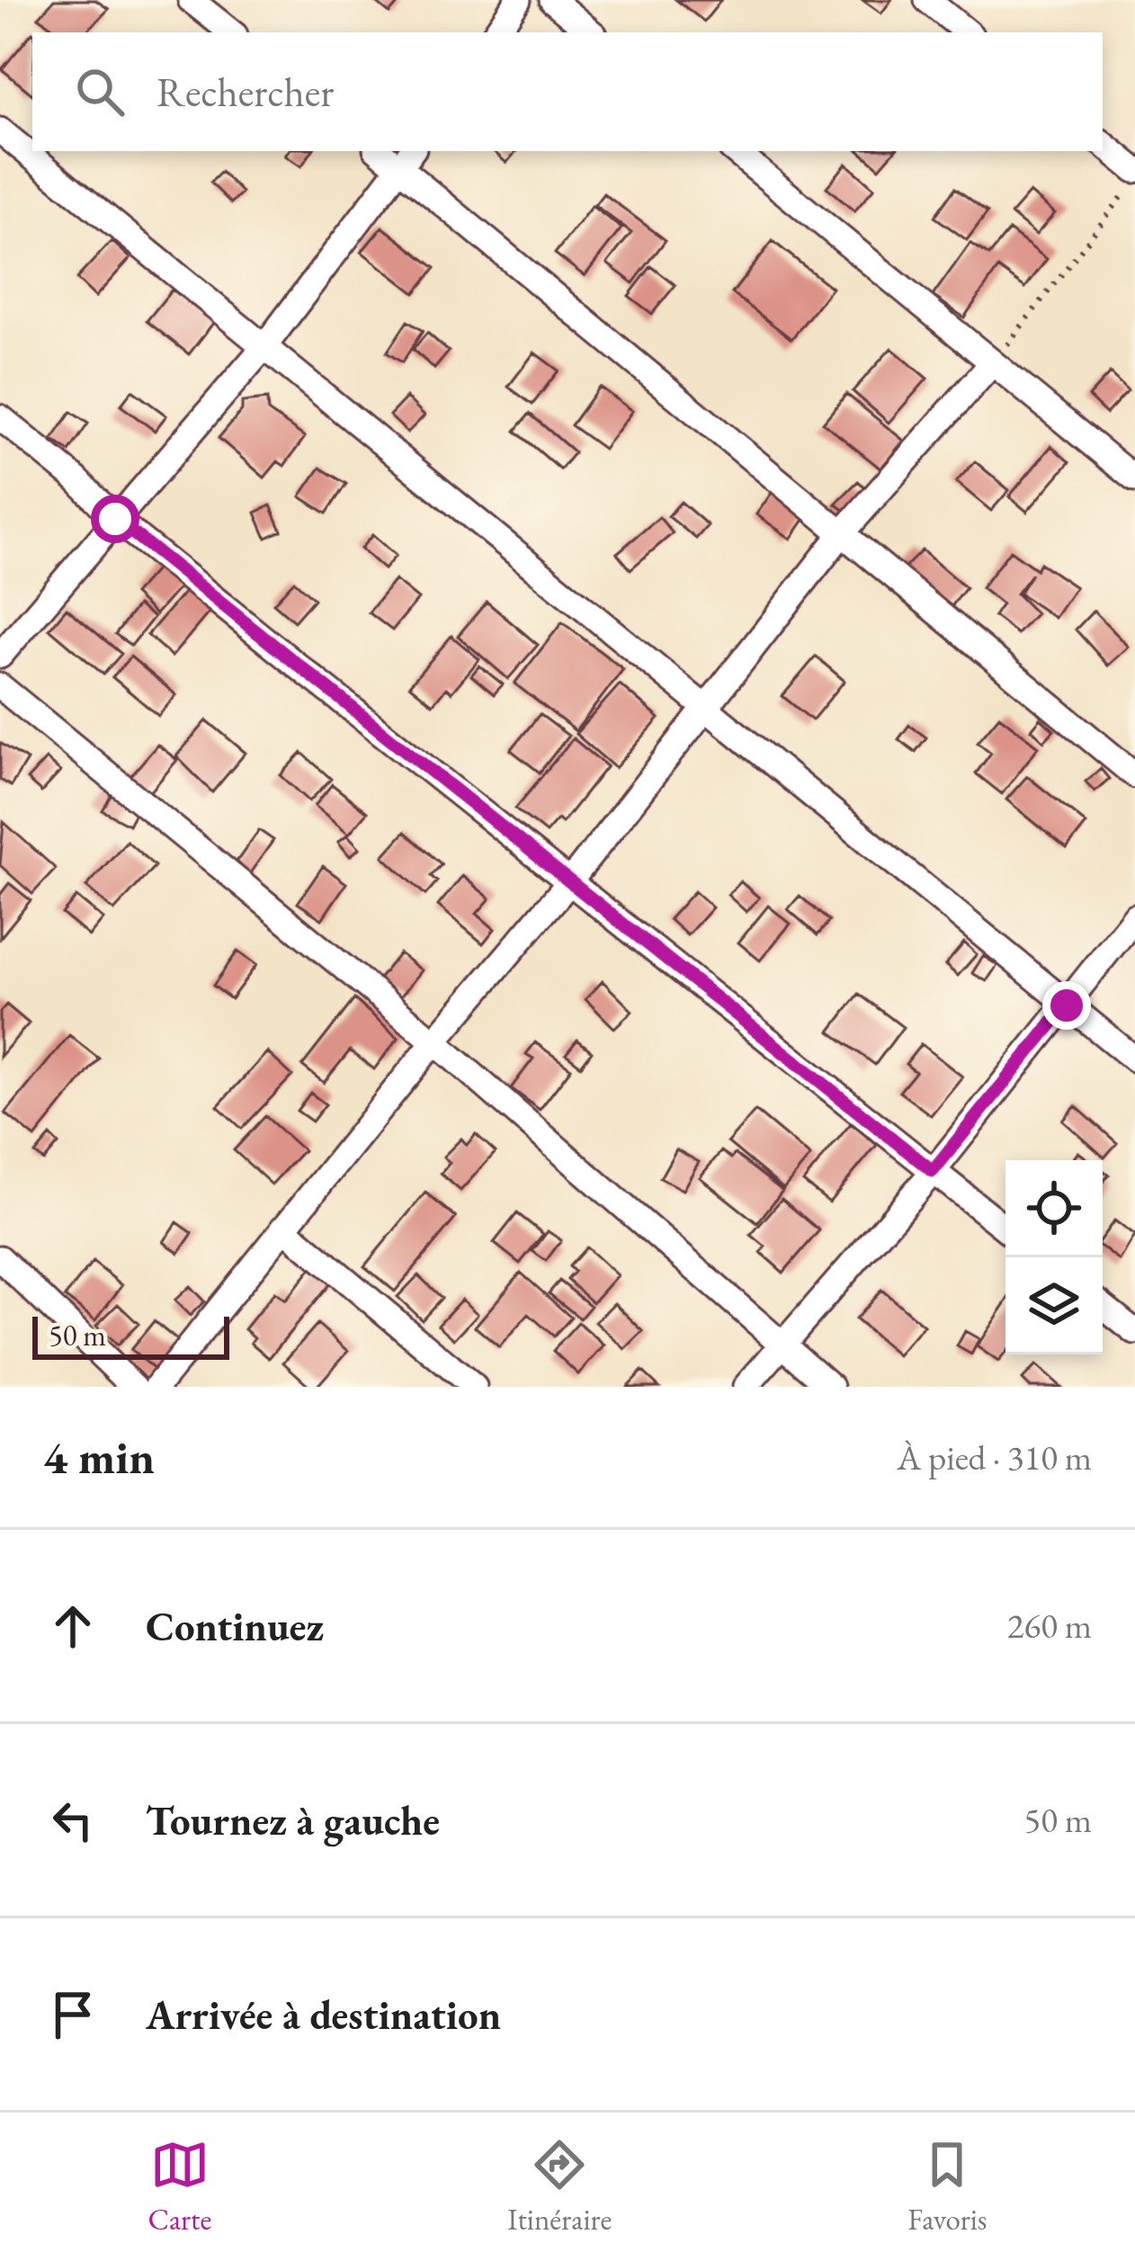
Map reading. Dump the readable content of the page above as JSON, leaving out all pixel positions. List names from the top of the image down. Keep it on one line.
{"scale_bar":"50 m","page":{"search":"Rechercher","scale":"50 m","heading":["4 min","À pied · 310 m"],"list":[["Continuez","260 m"],["Tournez à gauche","50 m"],"Arrivée à destination"],"nav":["Carte","Itinéraire","Favoris"]}}
